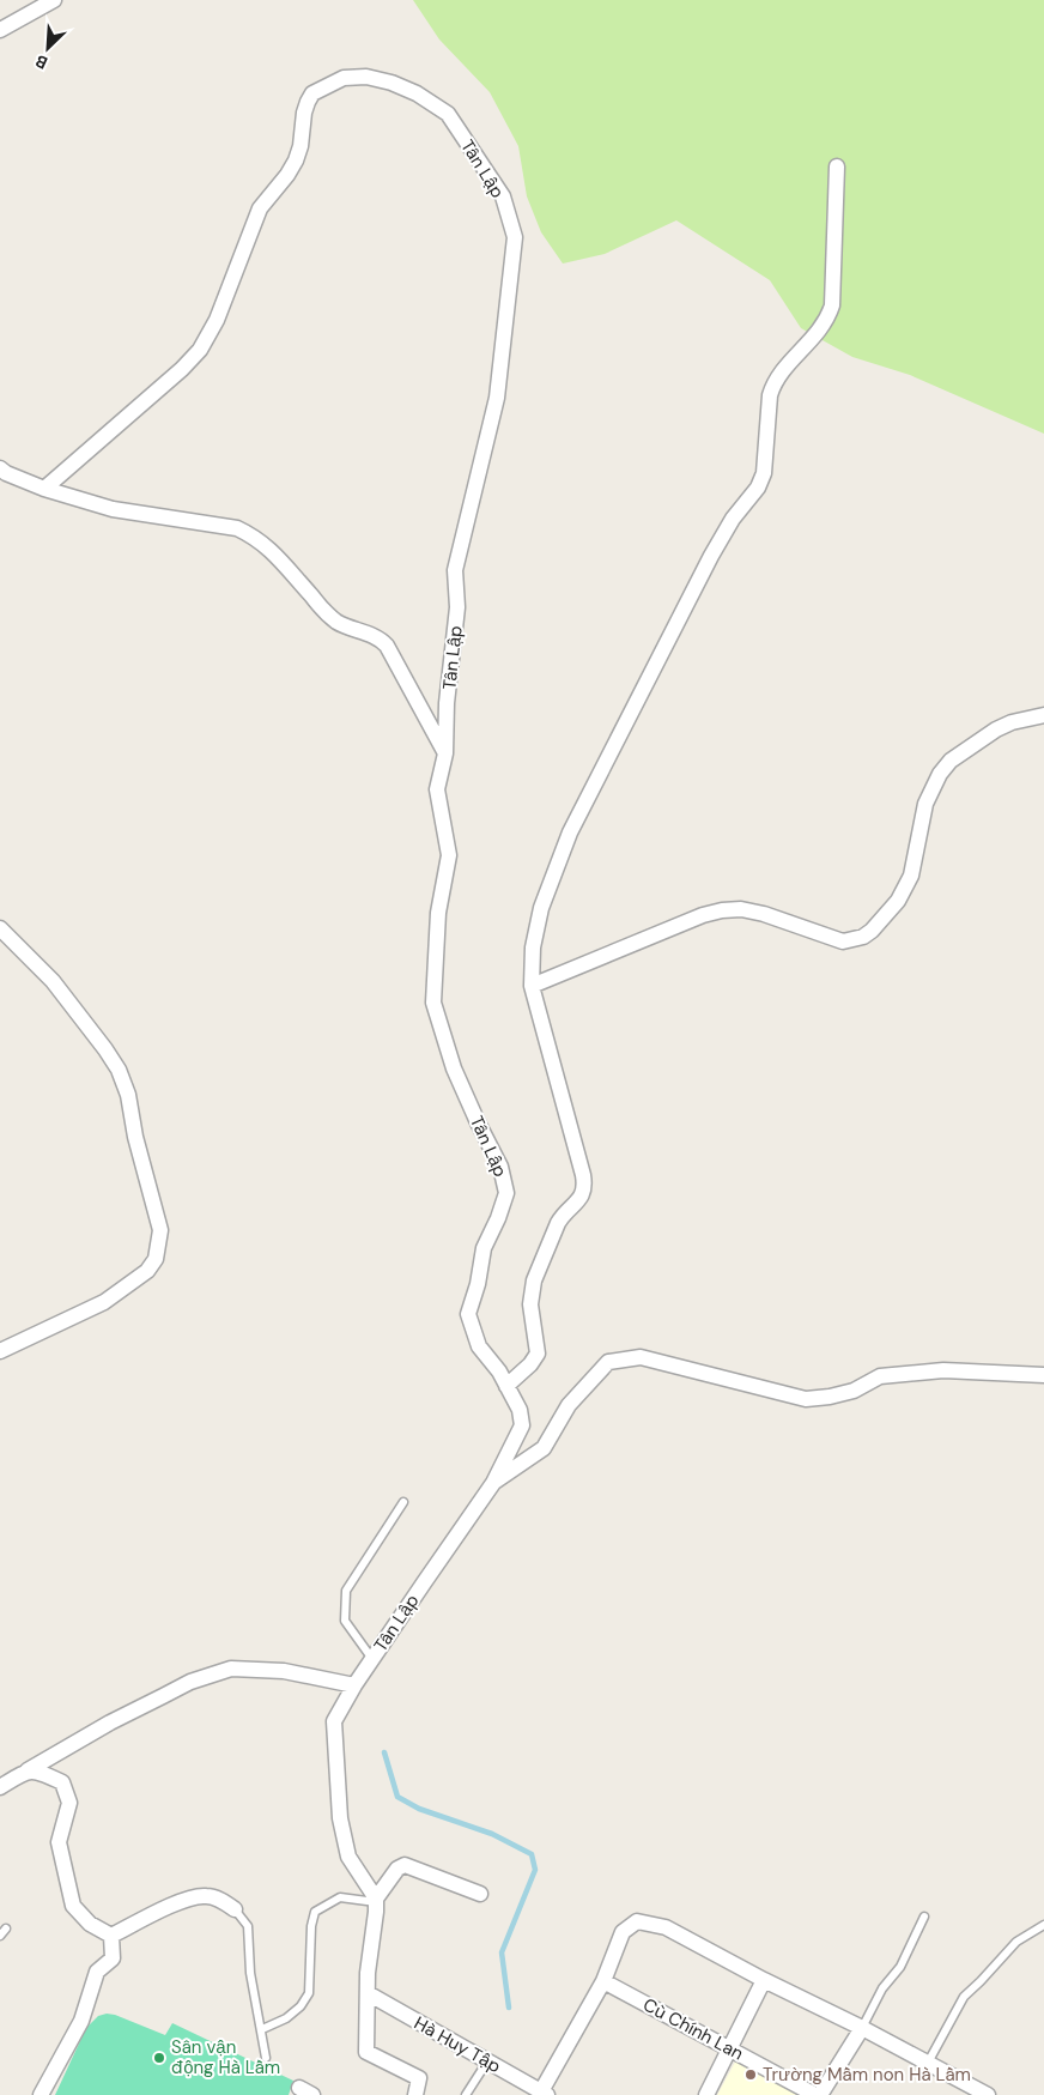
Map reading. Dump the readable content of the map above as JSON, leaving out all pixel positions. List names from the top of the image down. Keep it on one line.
{"streets":{"street":["Tân Lập","Cù Chính Lan","Hà Huy Tập"]},"places":["Sân vận động Hà Lầm","Trường Mầm non Hà Lầm"],"north":"bottom left"}
